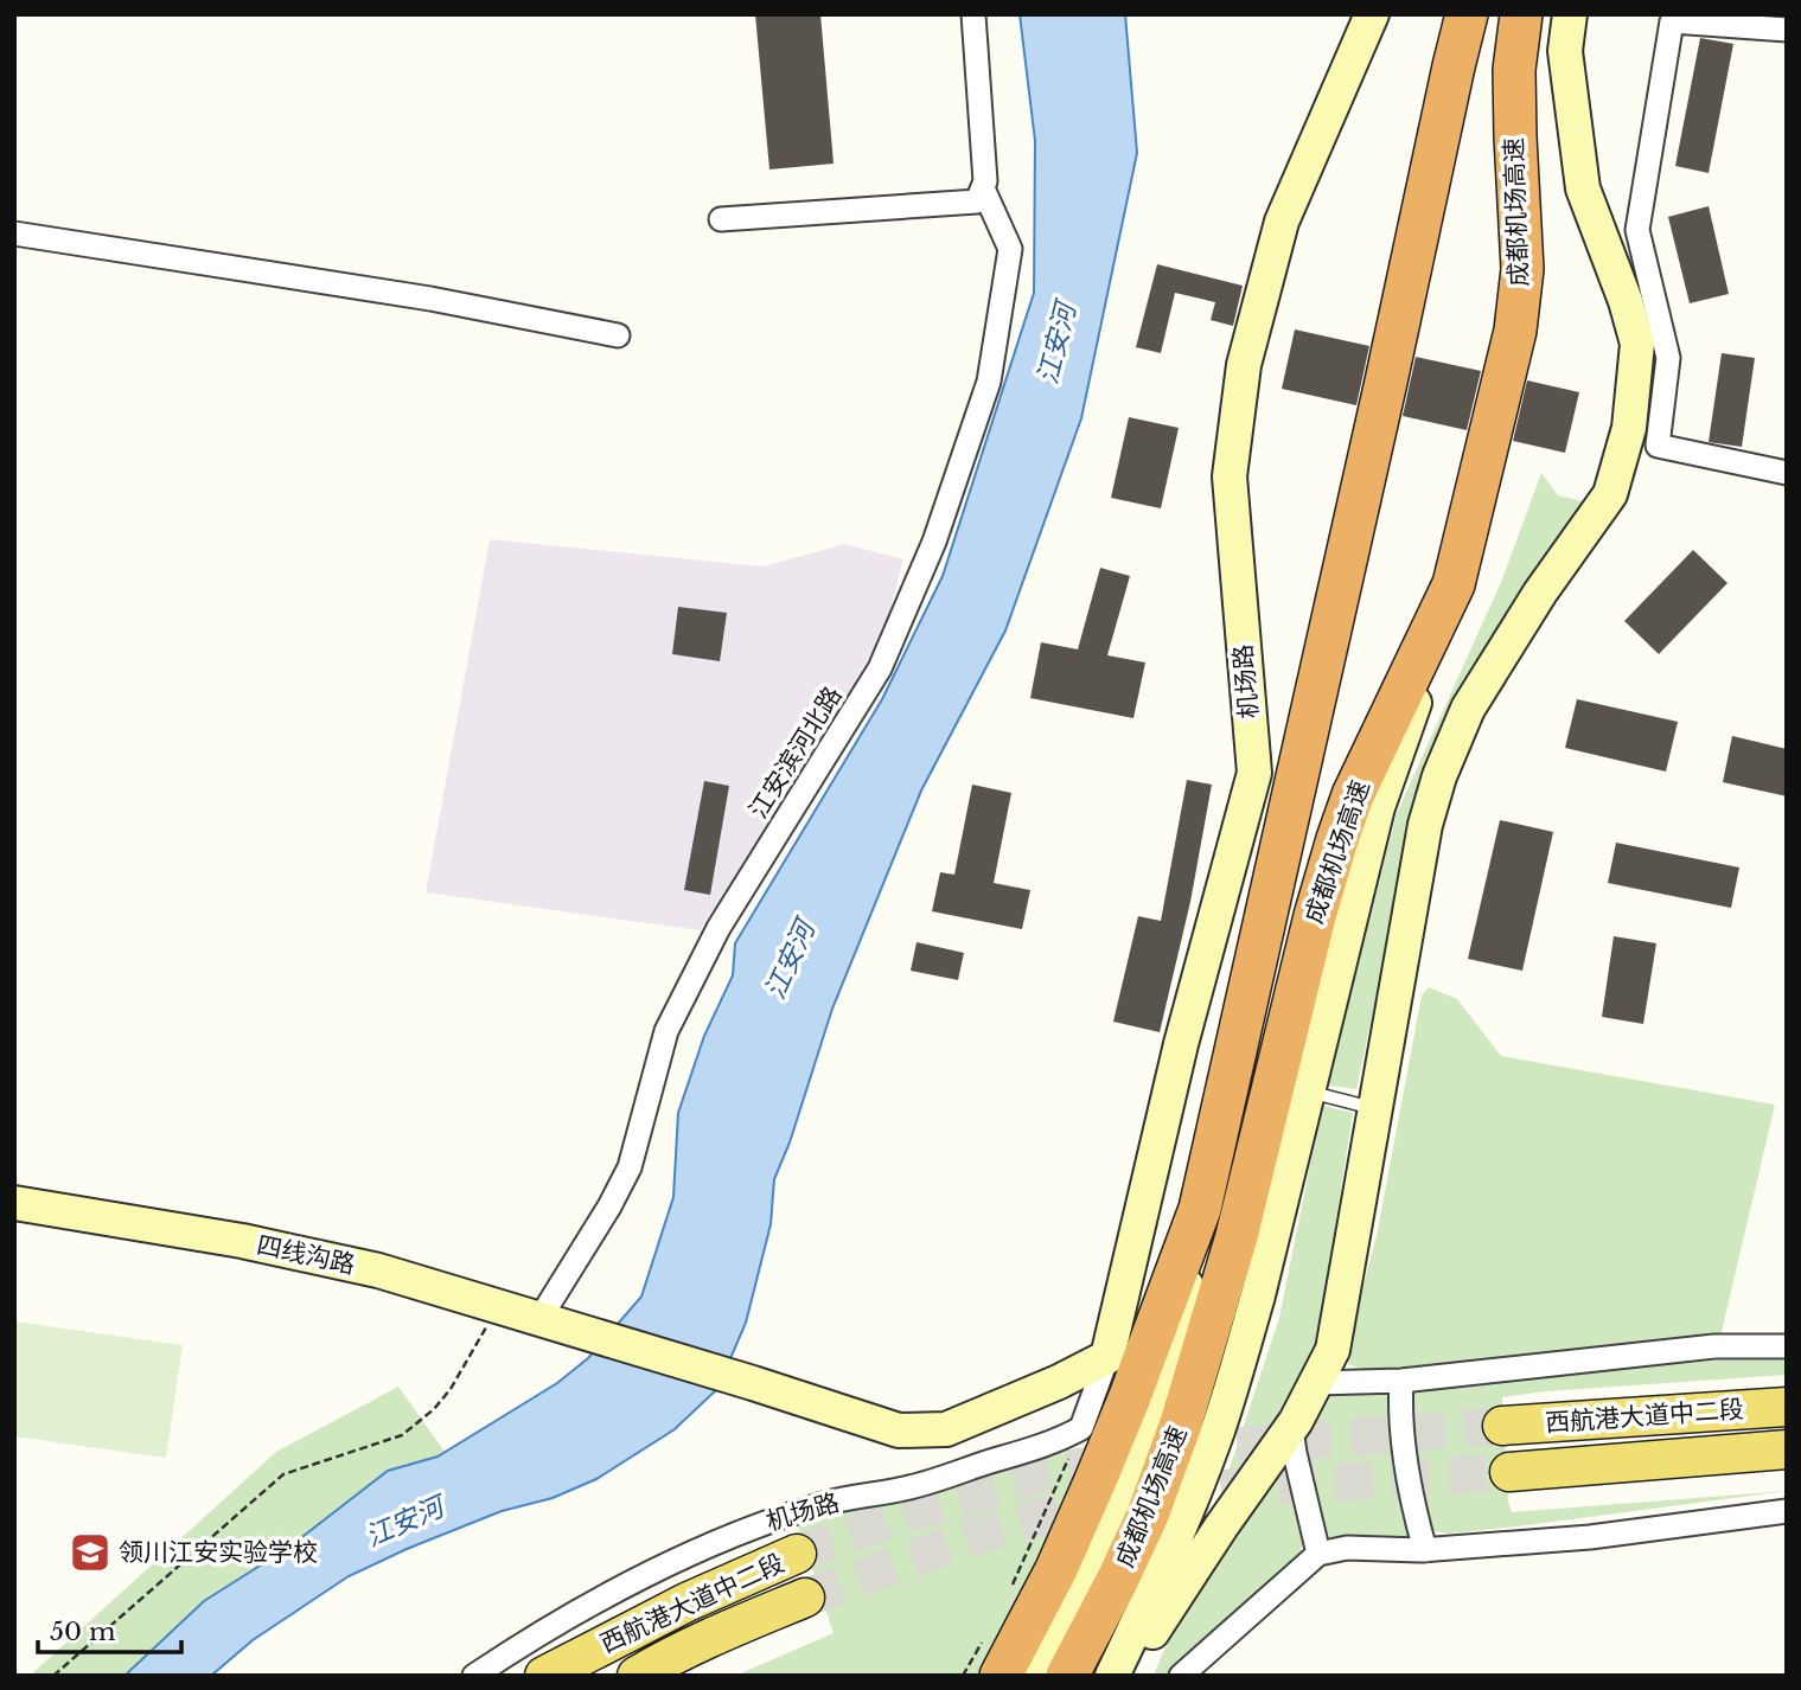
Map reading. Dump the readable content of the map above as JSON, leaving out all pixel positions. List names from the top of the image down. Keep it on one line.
{"streets":{"highway":["成都机场高速"],"main road":["机场路","四线沟路","西航港大道中二段"],"street":["江安滨河北路"]},"crossings":[["机场路","四线沟路"],["江安滨河北路","四线沟路"]],"water":["江安河"],"places":{"school or university":["领川江安实验学校"]},"scale_bar":"50 m"}
